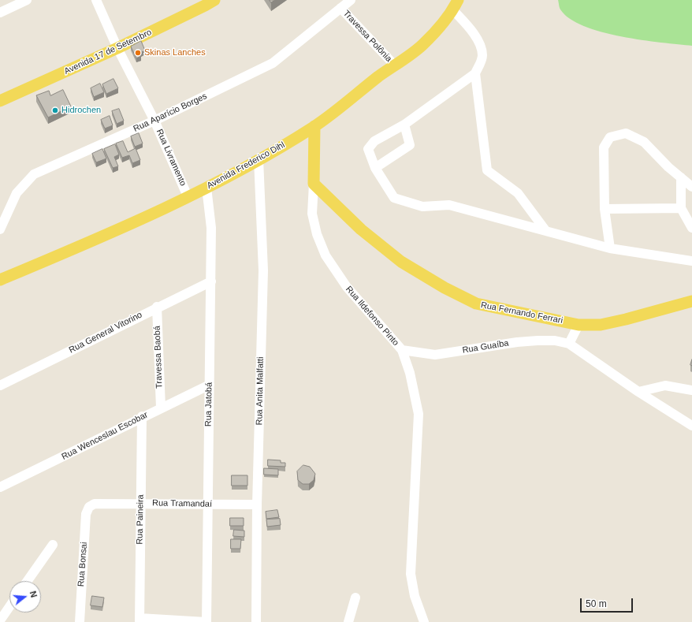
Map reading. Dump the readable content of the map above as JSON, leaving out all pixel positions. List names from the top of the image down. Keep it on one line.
{"streets":{"main road":["Avenida 17 de Setembro","Avenida Frederico Dihl","Rua Fernando Ferrari","Rua Ildefonso Pinto"],"street":["Travessa Polônia","Rua Aparício Borges","Rua Livramento","Rua General Vitorino","Rua Guaíba","Travessa Baobá","Rua Anita Malfatti","Rua Jatobá","Rua Wenceslau Escobar","Rua Tramandaí","Rua Paineira","Rua Bonsai"]},"crossings":[["Travessa Polônia","Rua Aparício Borges"],["Travessa Polônia","Avenida Frederico Dihl"],["Avenida 17 de Setembro","Rua Livramento"],["Rua Aparício Borges","Rua Livramento"],["Rua Livramento","Avenida Frederico Dihl"],["Avenida Frederico Dihl","Rua Ildefonso Pinto"],["Avenida Frederico Dihl","Rua Anita Malfatti"],["Avenida Frederico Dihl","Rua Jatobá"],["Rua Fernando Ferrari","Rua Ildefonso Pinto"],["Rua Ildefonso Pinto","Rua Guaíba"],["Rua General Vitorino","Travessa Baobá"],["Rua General Vitorino","Rua Jatobá"],["Travessa Baobá","Rua Wenceslau Escobar"],["Rua Anita Malfatti","Rua Tramandaí"],["Rua Jatobá","Rua Wenceslau Escobar"],["Rua Jatobá","Rua Tramandaí"],["Rua Wenceslau Escobar","Rua Paineira"],["Rua Tramandaí","Rua Paineira"],["Rua Tramandaí","Rua Bonsai"]],"places":["Skinas Lanches","Hidrochen"],"scale_bar":"50 m","north":"right"}
